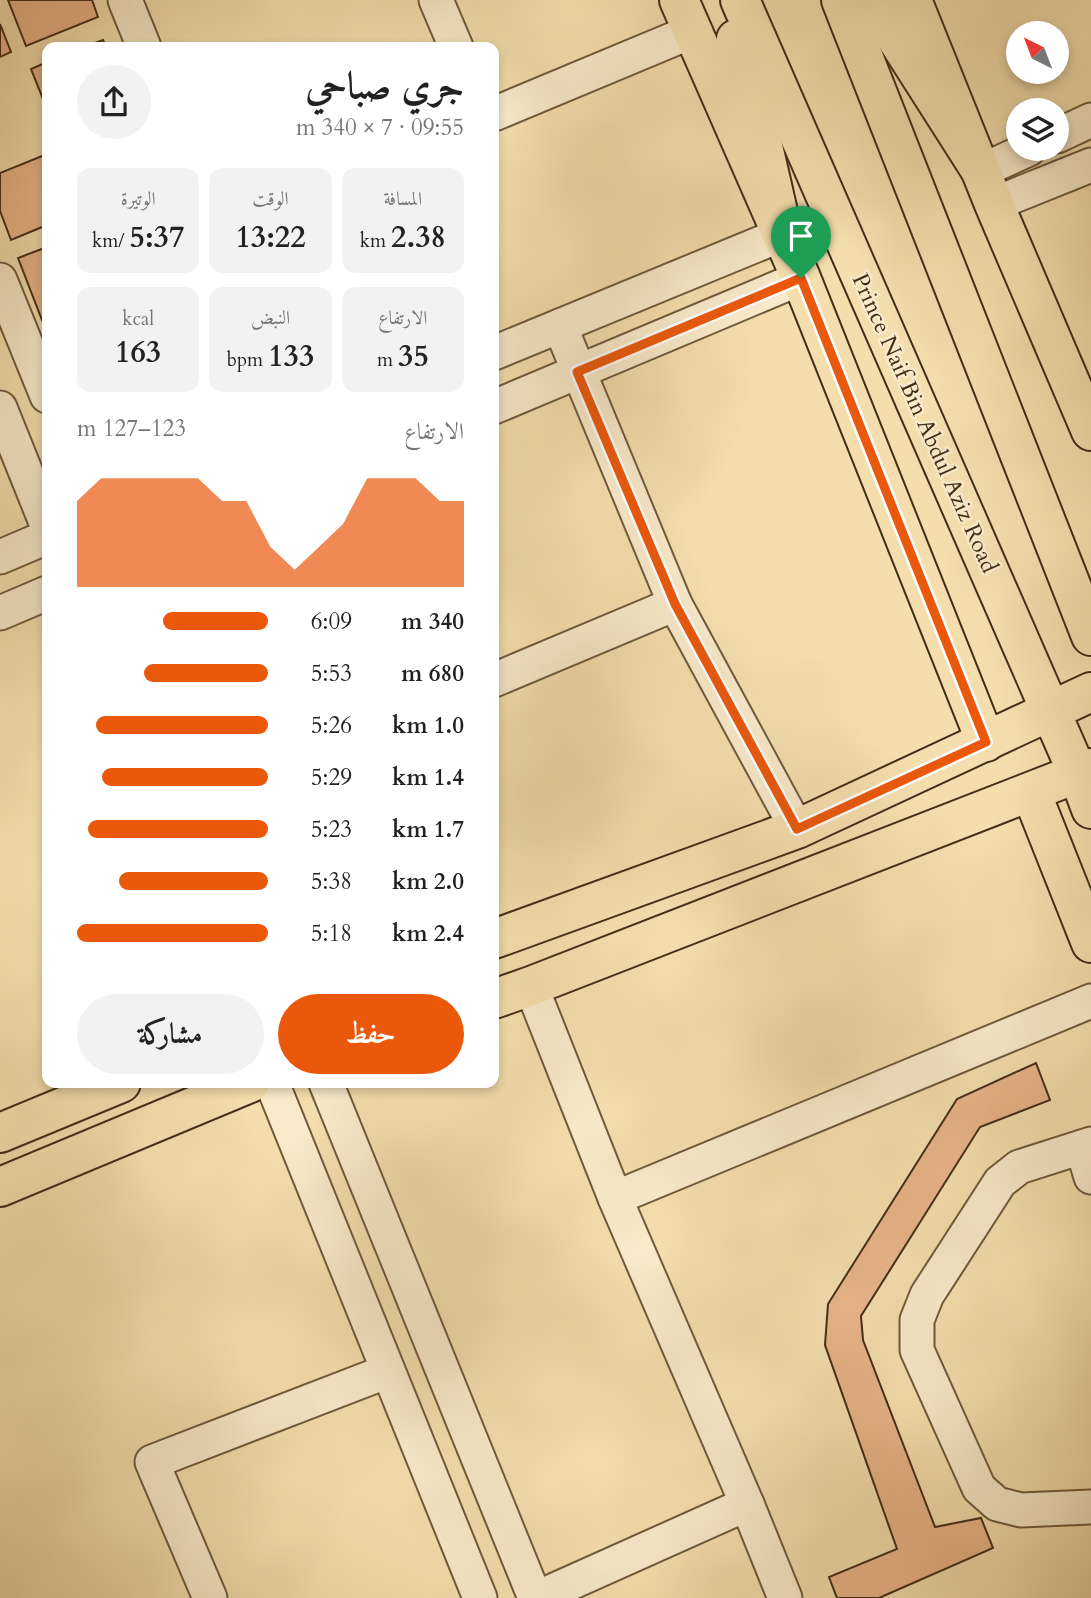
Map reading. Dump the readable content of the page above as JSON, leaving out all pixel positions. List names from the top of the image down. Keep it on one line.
{"streets":{"main road":["Prince Naif Bin Abdul Aziz Road"]},"north":"top left","page":{"heading":["جري صباحي","09:55 · 7 × 340 m"],"stats":[["المسافة","2.38 km"],["الوقت","13:22"],["الوتيرة","5:37 /km"],["الارتفاع","35 m"],["النبض","133 bpm"],["kcal","163"]],"chart":["الارتفاع","123–127 m"],"list":[{"name":"340 m","note":"6:09"},{"name":"680 m","note":"5:53"},{"name":"1.0 km","note":"5:26"},{"name":"1.4 km","note":"5:29"},{"name":"1.7 km","note":"5:23"},{"name":"2.0 km","note":"5:38"},{"name":"2.4 km","note":"5:18"}],"buttons":["حفظ","مشاركة"]}}
